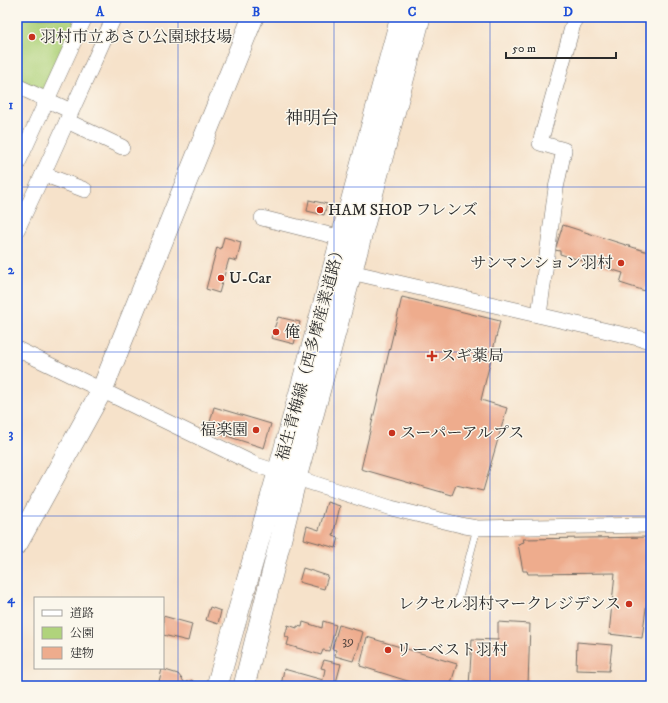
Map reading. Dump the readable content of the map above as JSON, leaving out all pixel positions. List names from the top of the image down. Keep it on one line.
{"streets":{"main road":["福生青梅線（西多摩産業道路）"]},"districts":["神明台"],"places":{"other":["羽村市立あさひ公園球技場","HAM SHOP フレンズ","サンマンション羽村","U-Car","俺","福楽園","スーパーアルプス","レクセル羽村マークレジデンス","リーベスト羽村"],"health":["スギ薬局"]},"house_numbers":["39"],"legend":["道路","公園","建物"],"scale_bar":"50 m","grid":{"columns":["A","B","C","D"],"rows":["1","2","3","4"]}}
